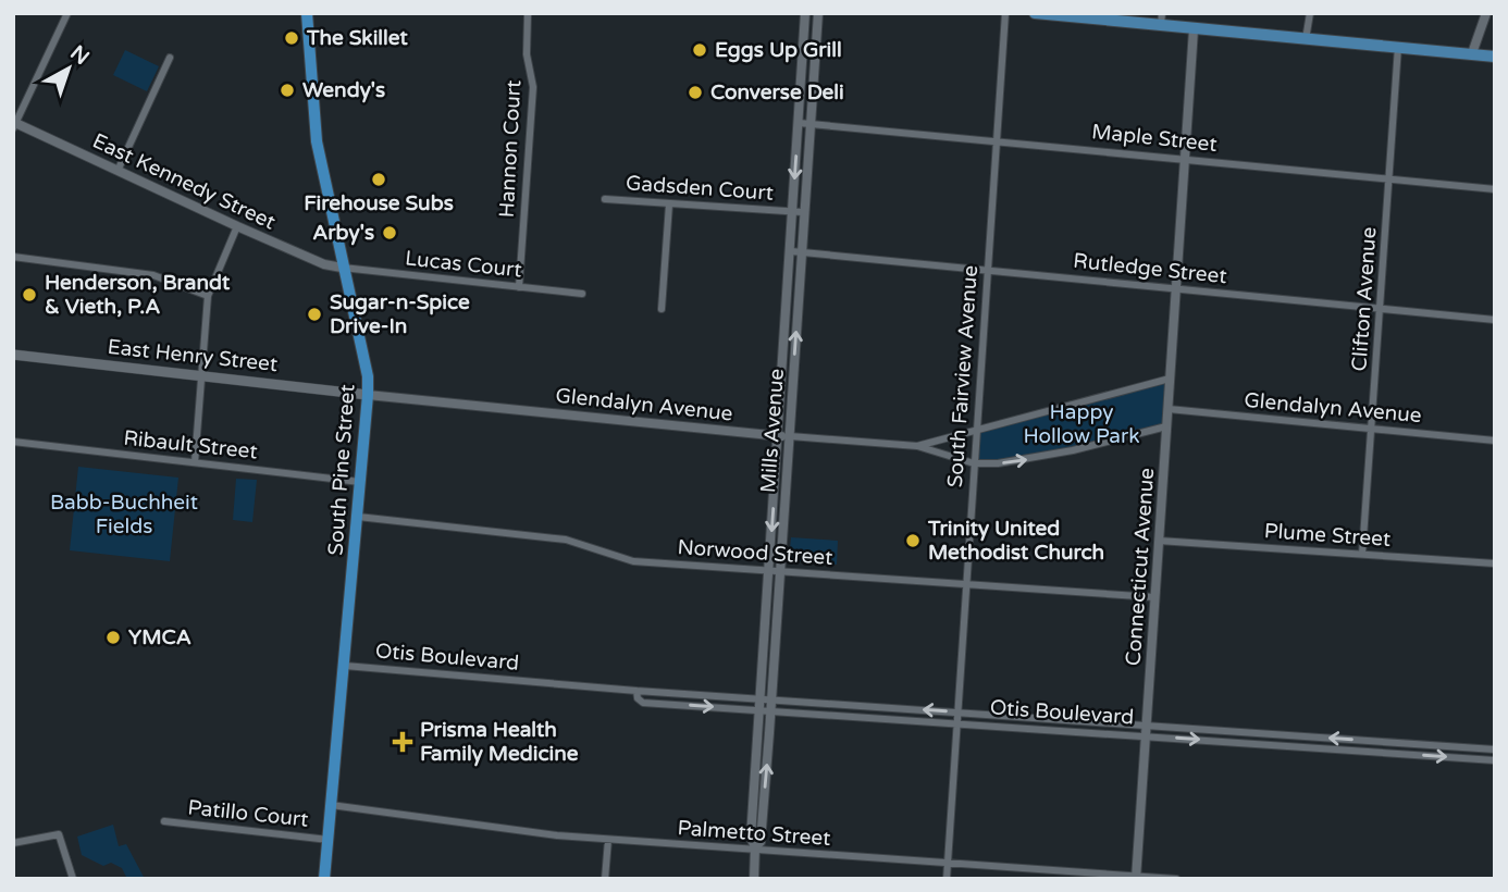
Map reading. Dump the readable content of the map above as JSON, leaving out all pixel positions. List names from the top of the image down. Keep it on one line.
{"streets":{"highway":["South Pine Street"],"main road":["East Henry Street"],"street":["Maple Street","Hannon Court","East Kennedy Street","Gadsden Court","Lucas Court","Rutledge Street","Clifton Avenue","South Fairview Avenue","Glendalyn Avenue","Mills Avenue","Ribault Street","Plume Street","Norwood Street","Connecticut Avenue","Otis Boulevard","Patillo Court","Palmetto Street"]},"crossings":[["Maple Street","Clifton Avenue"],["Maple Street","South Fairview Avenue"],["Maple Street","Mills Avenue"],["Maple Street","Connecticut Avenue"],["Hannon Court","Lucas Court"],["East Kennedy Street","Lucas Court"],["East Kennedy Street","South Pine Street"],["Gadsden Court","Mills Avenue"],["Lucas Court","South Pine Street"],["Rutledge Street","Clifton Avenue"],["Rutledge Street","South Fairview Avenue"],["Rutledge Street","Mills Avenue"],["Rutledge Street","Connecticut Avenue"],["Clifton Avenue","Glendalyn Avenue"],["Clifton Avenue","Plume Street"],["East Henry Street","Glendalyn Avenue"],["East Henry Street","South Pine Street"],["South Fairview Avenue","Glendalyn Avenue"],["South Fairview Avenue","Norwood Street"],["South Fairview Avenue","Otis Boulevard"],["South Fairview Avenue","Palmetto Street"],["Glendalyn Avenue","Mills Avenue"],["Glendalyn Avenue","South Pine Street"],["Glendalyn Avenue","Connecticut Avenue"],["Mills Avenue","Norwood Street"],["Mills Avenue","Otis Boulevard"],["Mills Avenue","Palmetto Street"],["Ribault Street","South Pine Street"],["South Pine Street","Norwood Street"],["South Pine Street","Otis Boulevard"],["South Pine Street","Patillo Court"],["South Pine Street","Palmetto Street"],["Plume Street","Connecticut Avenue"],["Norwood Street","Connecticut Avenue"],["Connecticut Avenue","Otis Boulevard"],["Connecticut Avenue","Palmetto Street"]],"parks":["Happy Hollow Park","Babb-Buchheit Fields"],"places":{"other":["The Skillet","Eggs Up Grill","Wendy's","Converse Deli","Firehouse Subs","Arby's","Henderson, Brandt & Vieth, P.A","Sugar-n-Spice Drive-In","Trinity United Methodist Church","YMCA"],"health":["Prisma Health Family Medicine"]},"north":"top right"}
